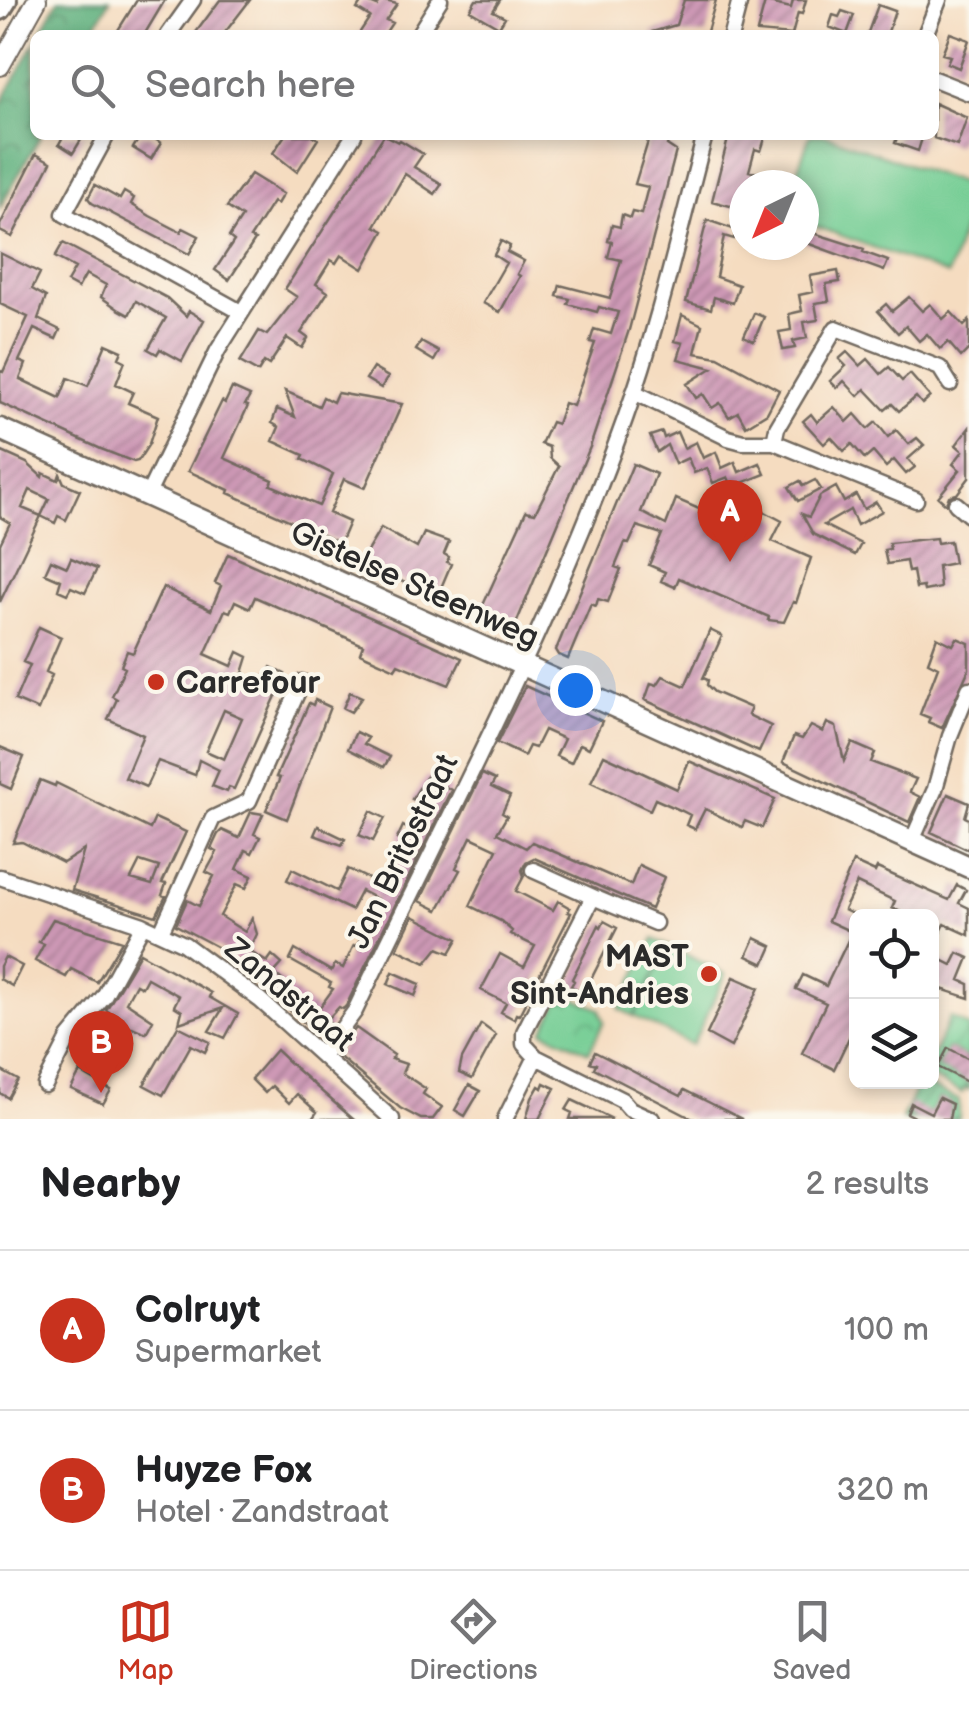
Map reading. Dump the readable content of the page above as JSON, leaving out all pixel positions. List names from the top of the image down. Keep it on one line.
{"streets":{"main road":["Gistelse Steenweg"],"street":["Jan Britostraat","Zandstraat"]},"crossings":[["Gistelse Steenweg","Jan Britostraat"],["Jan Britostraat","Zandstraat"]],"places":["Carrefour","MAST Sint-Andries"],"north":"bottom left","page":{"search":"Search here","pins":["A","B"],"heading":["Nearby","2 results"],"list":[{"mark":"A","name":"Colruyt","note":"Supermarket","value":"100 m"},{"mark":"B","name":"Huyze Fox","note":"Hotel · Zandstraat","value":"320 m"}],"nav":["Map","Directions","Saved"]}}
